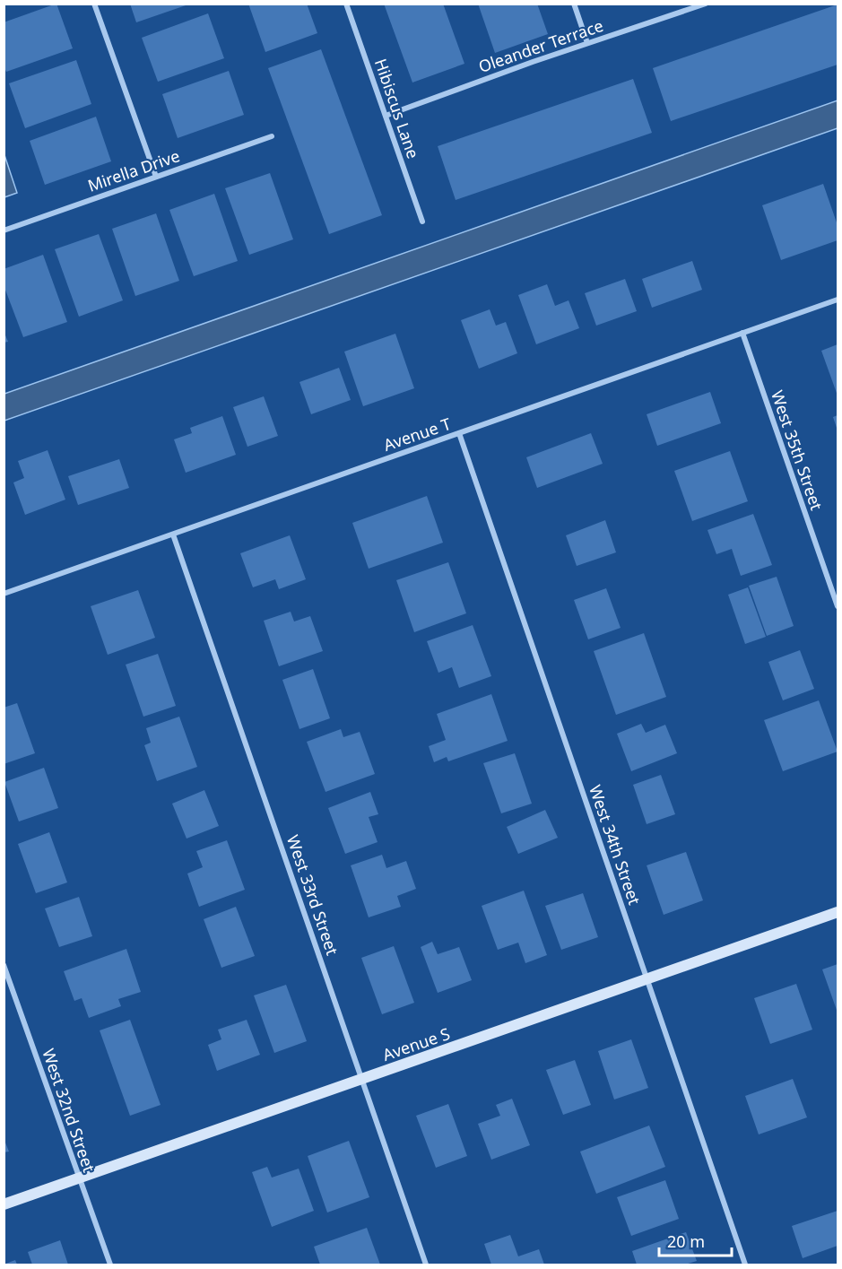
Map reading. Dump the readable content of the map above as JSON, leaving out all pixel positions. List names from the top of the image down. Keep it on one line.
{"streets":{"street":["Oleander Terrace","Hibiscus Lane","Mirella Drive","Avenue T","West 35th Street","West 34th Street","West 33rd Street","Avenue S","West 32nd Street"]},"crossings":[["Oleander Terrace","Hibiscus Lane"],["Avenue T","West 35th Street"],["Avenue T","West 34th Street"],["Avenue T","West 33rd Street"],["West 34th Street","Avenue S"],["West 33rd Street","Avenue S"],["Avenue S","West 32nd Street"]],"scale_bar":"20 m"}
